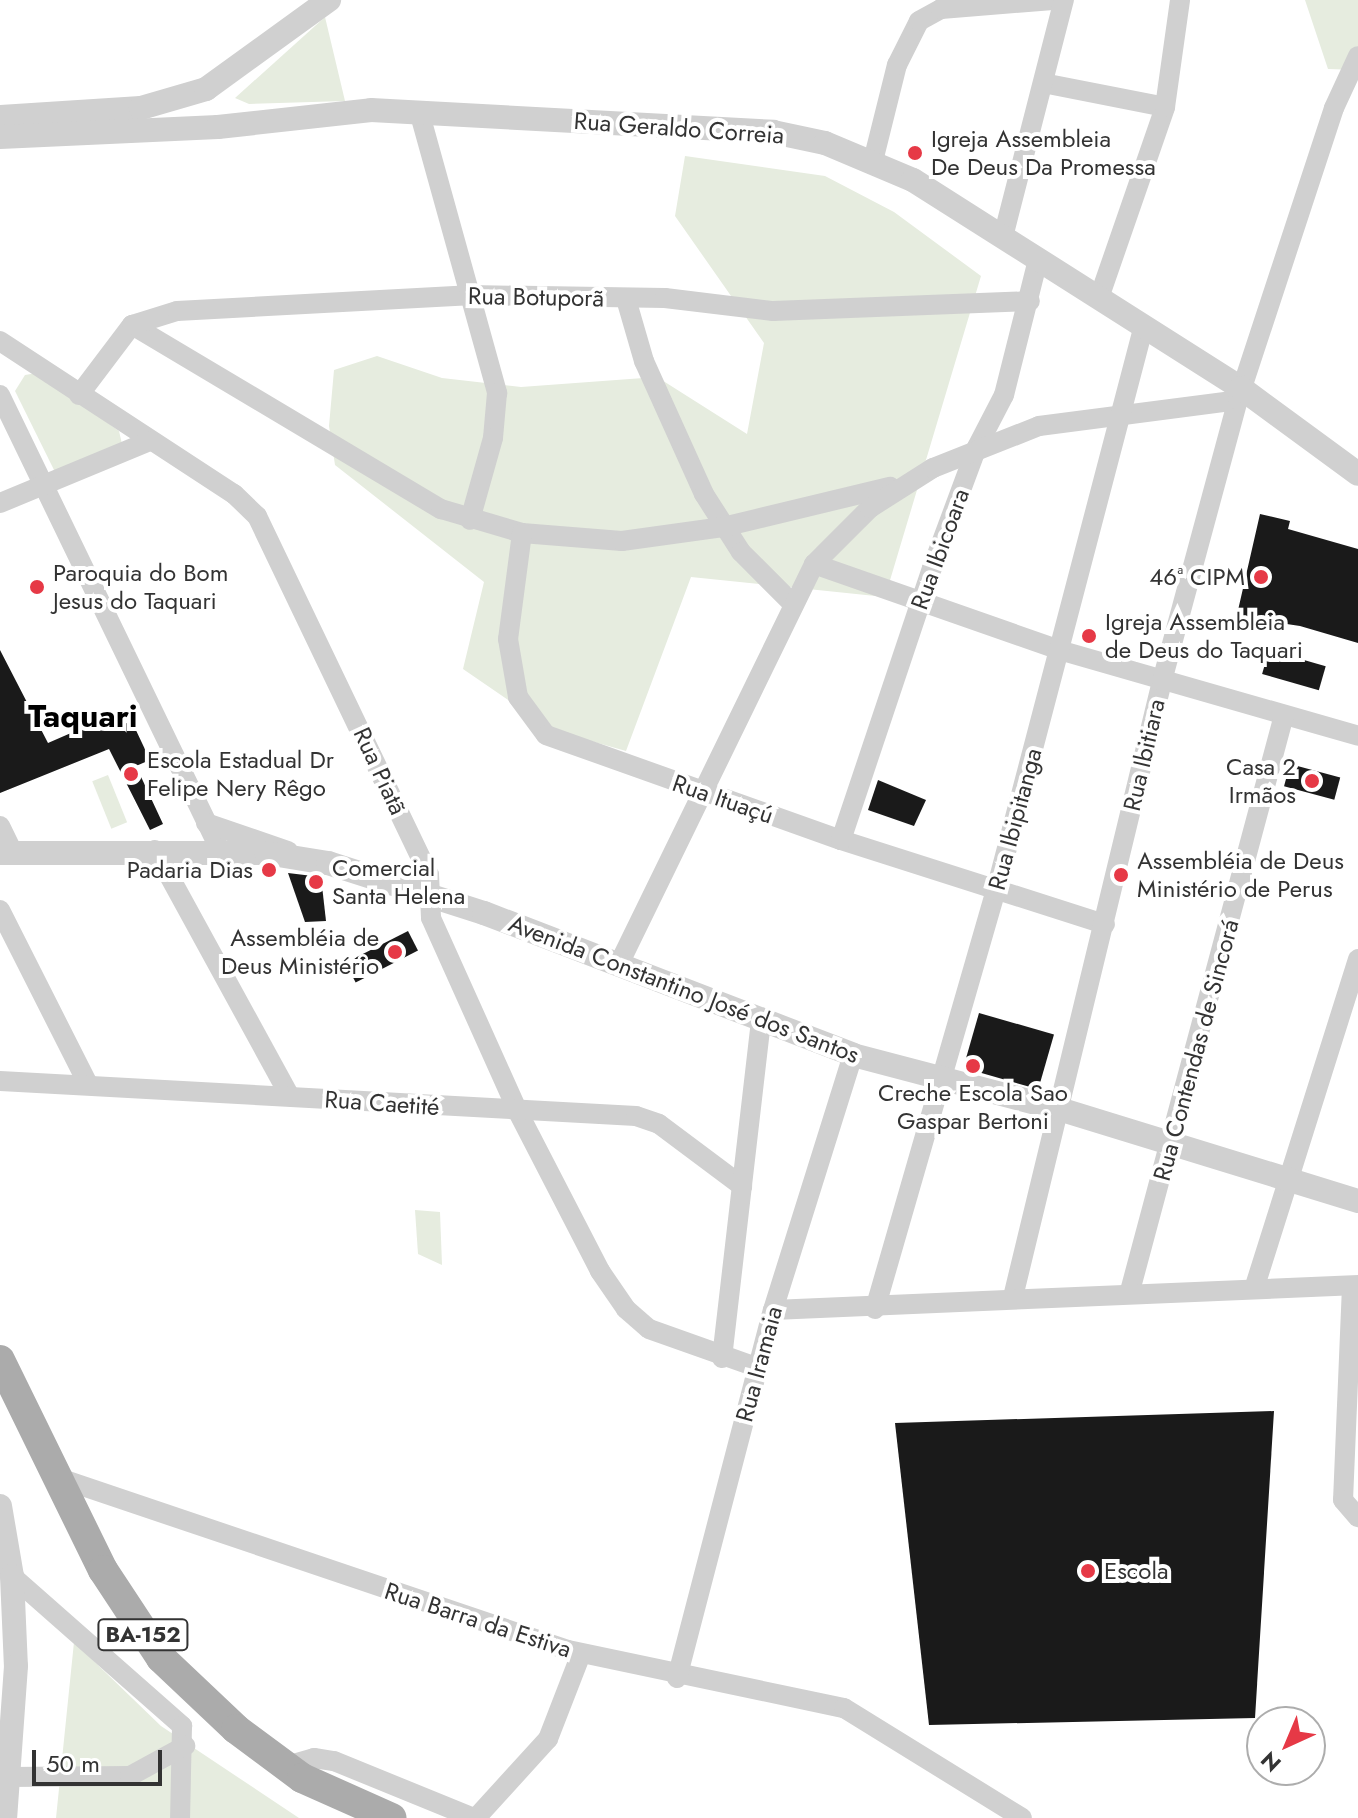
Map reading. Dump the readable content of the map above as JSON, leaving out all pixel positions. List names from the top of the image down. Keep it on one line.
{"streets":{"main road":["BA-152"],"street":["Rua Geraldo Correia","Rua Botuporã","Rua Ibicoara","Rua Ibitiara","Rua Piatã","Rua Ituaçú","Rua Ibipitanga","Avenida Constantino José dos Santos","Rua Contendas de Sincorá","Rua Caetité","Rua Iramaia","Rua Barra da Estiva"]},"crossings":[["Rua Geraldo Correia","Rua Ibicoara"],["Rua Geraldo Correia","Rua Ibitiara"],["Rua Geraldo Correia","Rua Ibipitanga"],["Rua Botuporã","Rua Ibicoara"],["Rua Ibicoara","Rua Ituaçú"],["Rua Ibitiara","Rua Ituaçú"],["Rua Ibitiara","Avenida Constantino José dos Santos"],["Rua Piatã","Avenida Constantino José dos Santos"],["Rua Piatã","Rua Caetité"],["Rua Ituaçú","Rua Ibipitanga"],["Rua Ibipitanga","Avenida Constantino José dos Santos"],["Avenida Constantino José dos Santos","Rua Contendas de Sincorá"],["Avenida Constantino José dos Santos","Rua Iramaia"],["Rua Iramaia","Rua Barra da Estiva"],["Rua Barra da Estiva","BA-152"]],"districts":["Taquari"],"places":["Igreja Assembleia De Deus Da Promessa","46ª CIPM","Paroquia do Bom Jesus do Taquari","Igreja Assembleia de Deus do Taquari","Escola Estadual Dr Felipe Nery Rêgo","Casa 2 Irmãos","Padaria Dias","Assembléia de Deus Ministério de Perus","Comercial Santa Helena","Assembléia de Deus Ministério","Creche Escola Sao Gaspar Bertoni","Escola"],"scale_bar":"50 m","north":"bottom left"}
